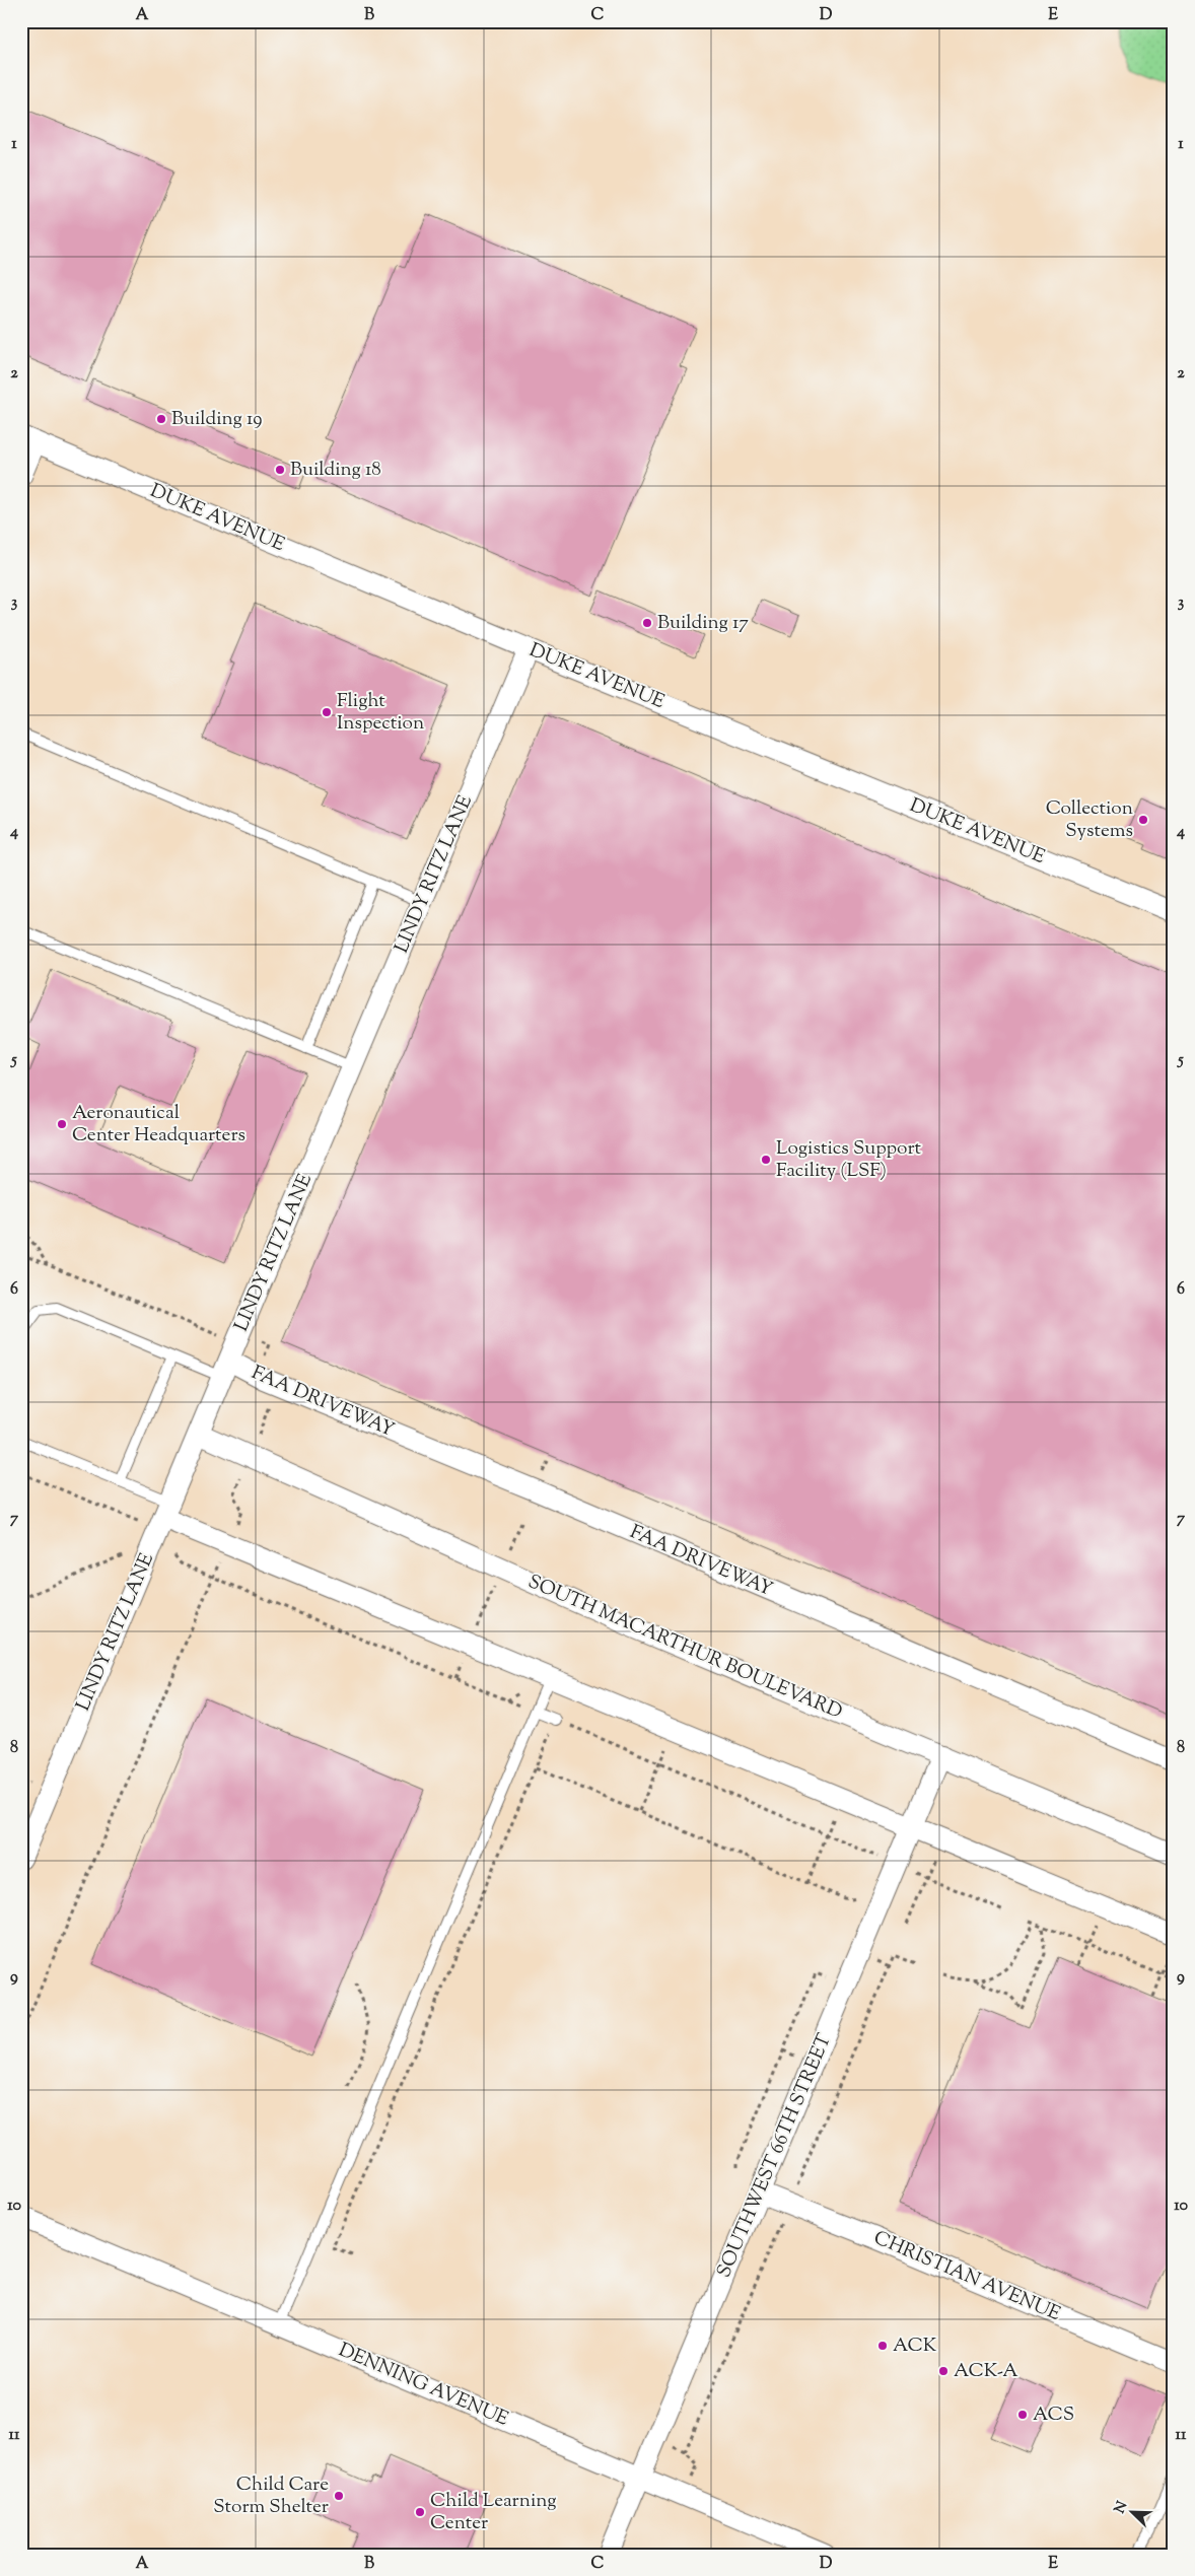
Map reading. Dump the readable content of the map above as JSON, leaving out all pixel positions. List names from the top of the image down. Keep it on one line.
{"streets":{"street":["DUKE AVENUE","LINDY RITZ LANE","FAA DRIVEWAY","SOUTH MACARTHUR BOULEVARD","SOUTHWEST 66TH STREET","CHRISTIAN AVENUE","DENNING AVENUE"]},"crossings":[["DUKE AVENUE","LINDY RITZ LANE"],["LINDY RITZ LANE","FAA DRIVEWAY"],["LINDY RITZ LANE","SOUTH MACARTHUR BOULEVARD"],["SOUTH MACARTHUR BOULEVARD","SOUTHWEST 66TH STREET"],["SOUTHWEST 66TH STREET","CHRISTIAN AVENUE"],["SOUTHWEST 66TH STREET","DENNING AVENUE"]],"places":["Building 19","Building 18","Building 17","Flight Inspection","Collection Systems","Aeronautical Center Headquarters","Logistics Support Facility (LSF)","ACK","ACK-A","ACS","Child Care Storm Shelter","Child Learning Center"],"north":"top left","grid":{"columns":["A","B","C","D","E"],"rows":["1","2","3","4","5","6","7","8","9","10","11"]}}
